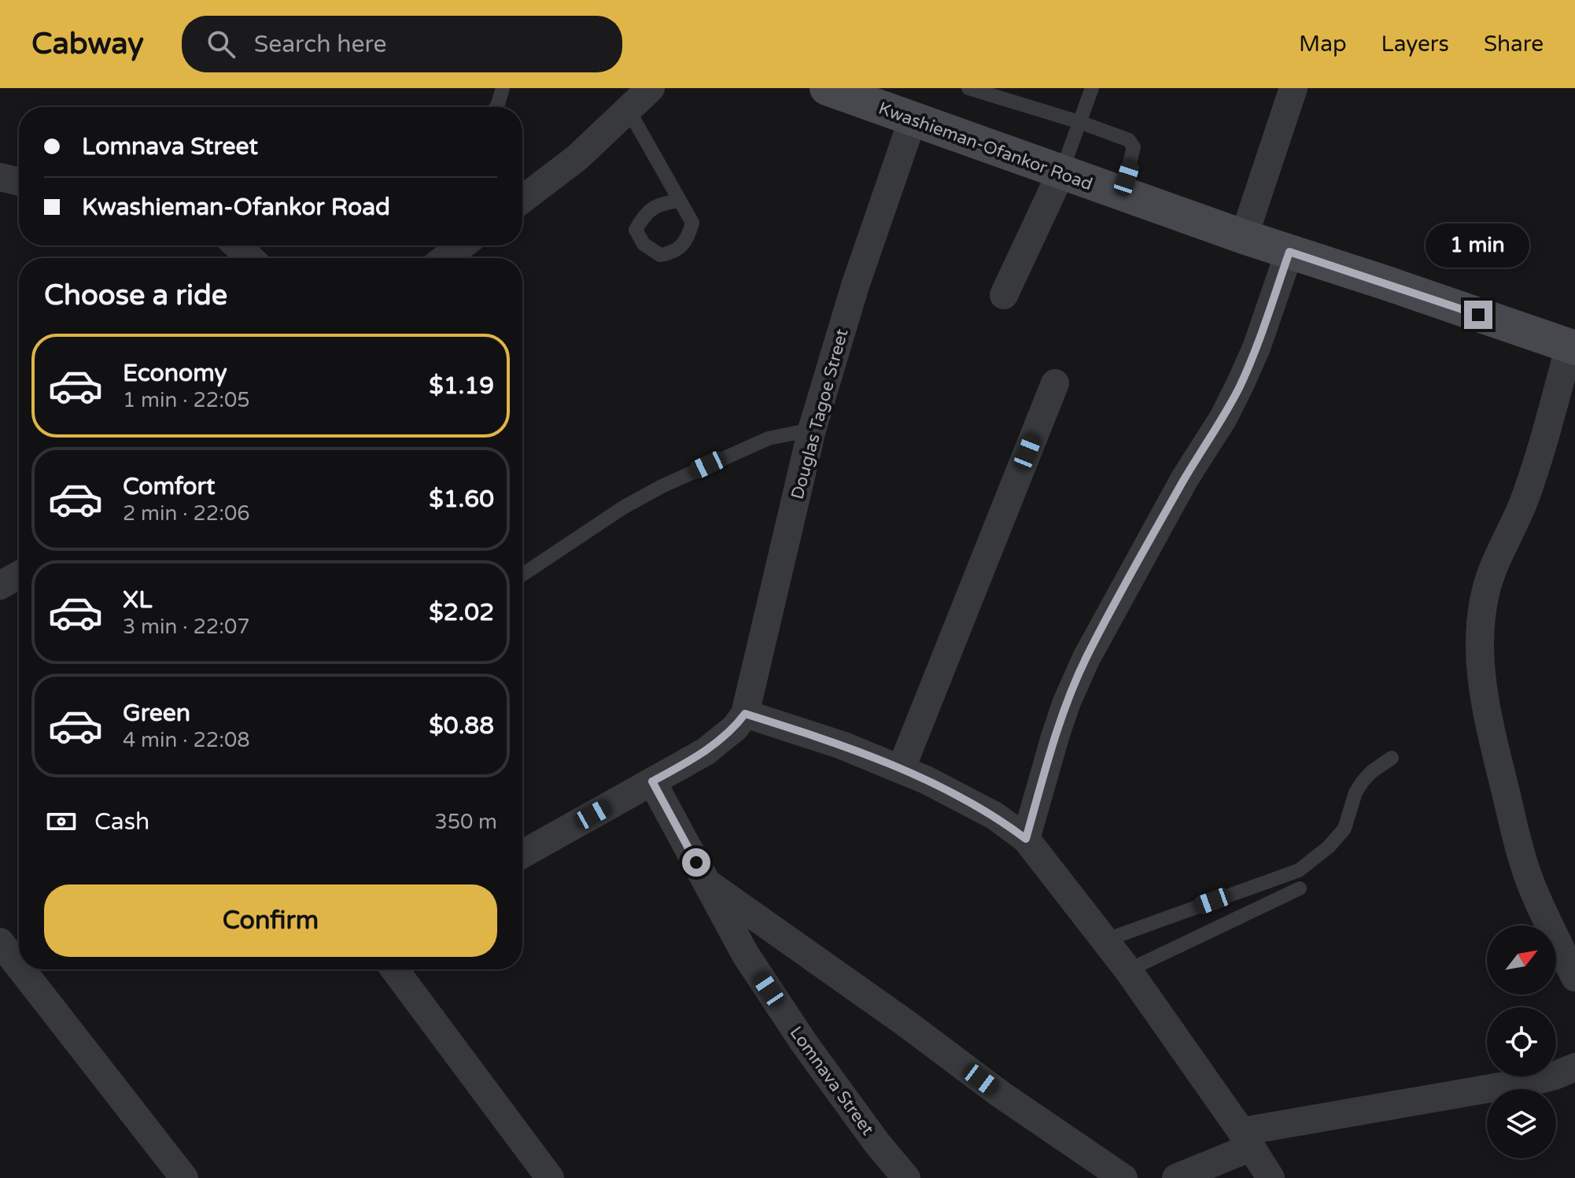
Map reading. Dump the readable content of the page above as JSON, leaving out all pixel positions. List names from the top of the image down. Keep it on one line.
{"streets":{"main road":["Kwashieman-Ofankor Road"],"street":["Douglas Tagoe Street","Lomnava Street"]},"crossings":[["Kwashieman-Ofankor Road","Douglas Tagoe Street"]],"north":"top right","page":{"header":"Cabway","search":"Search here","nav":["Map","Layers","Share"],"banner":["Lomnava Street","Kwashieman-Ofankor Road"],"bubble":"1 min","heading":"Choose a ride","list":[{"name":"Economy","note":"1 min · 22:05","value":"$1.19"},{"name":"Comfort","note":"2 min · 22:06","value":"$1.60"},{"name":"XL","note":"3 min · 22:07","value":"$2.02"},{"name":"Green","note":"4 min · 22:08","value":"$0.88"}],"pay":["Cash","350 m"],"buttons":"Confirm"}}
